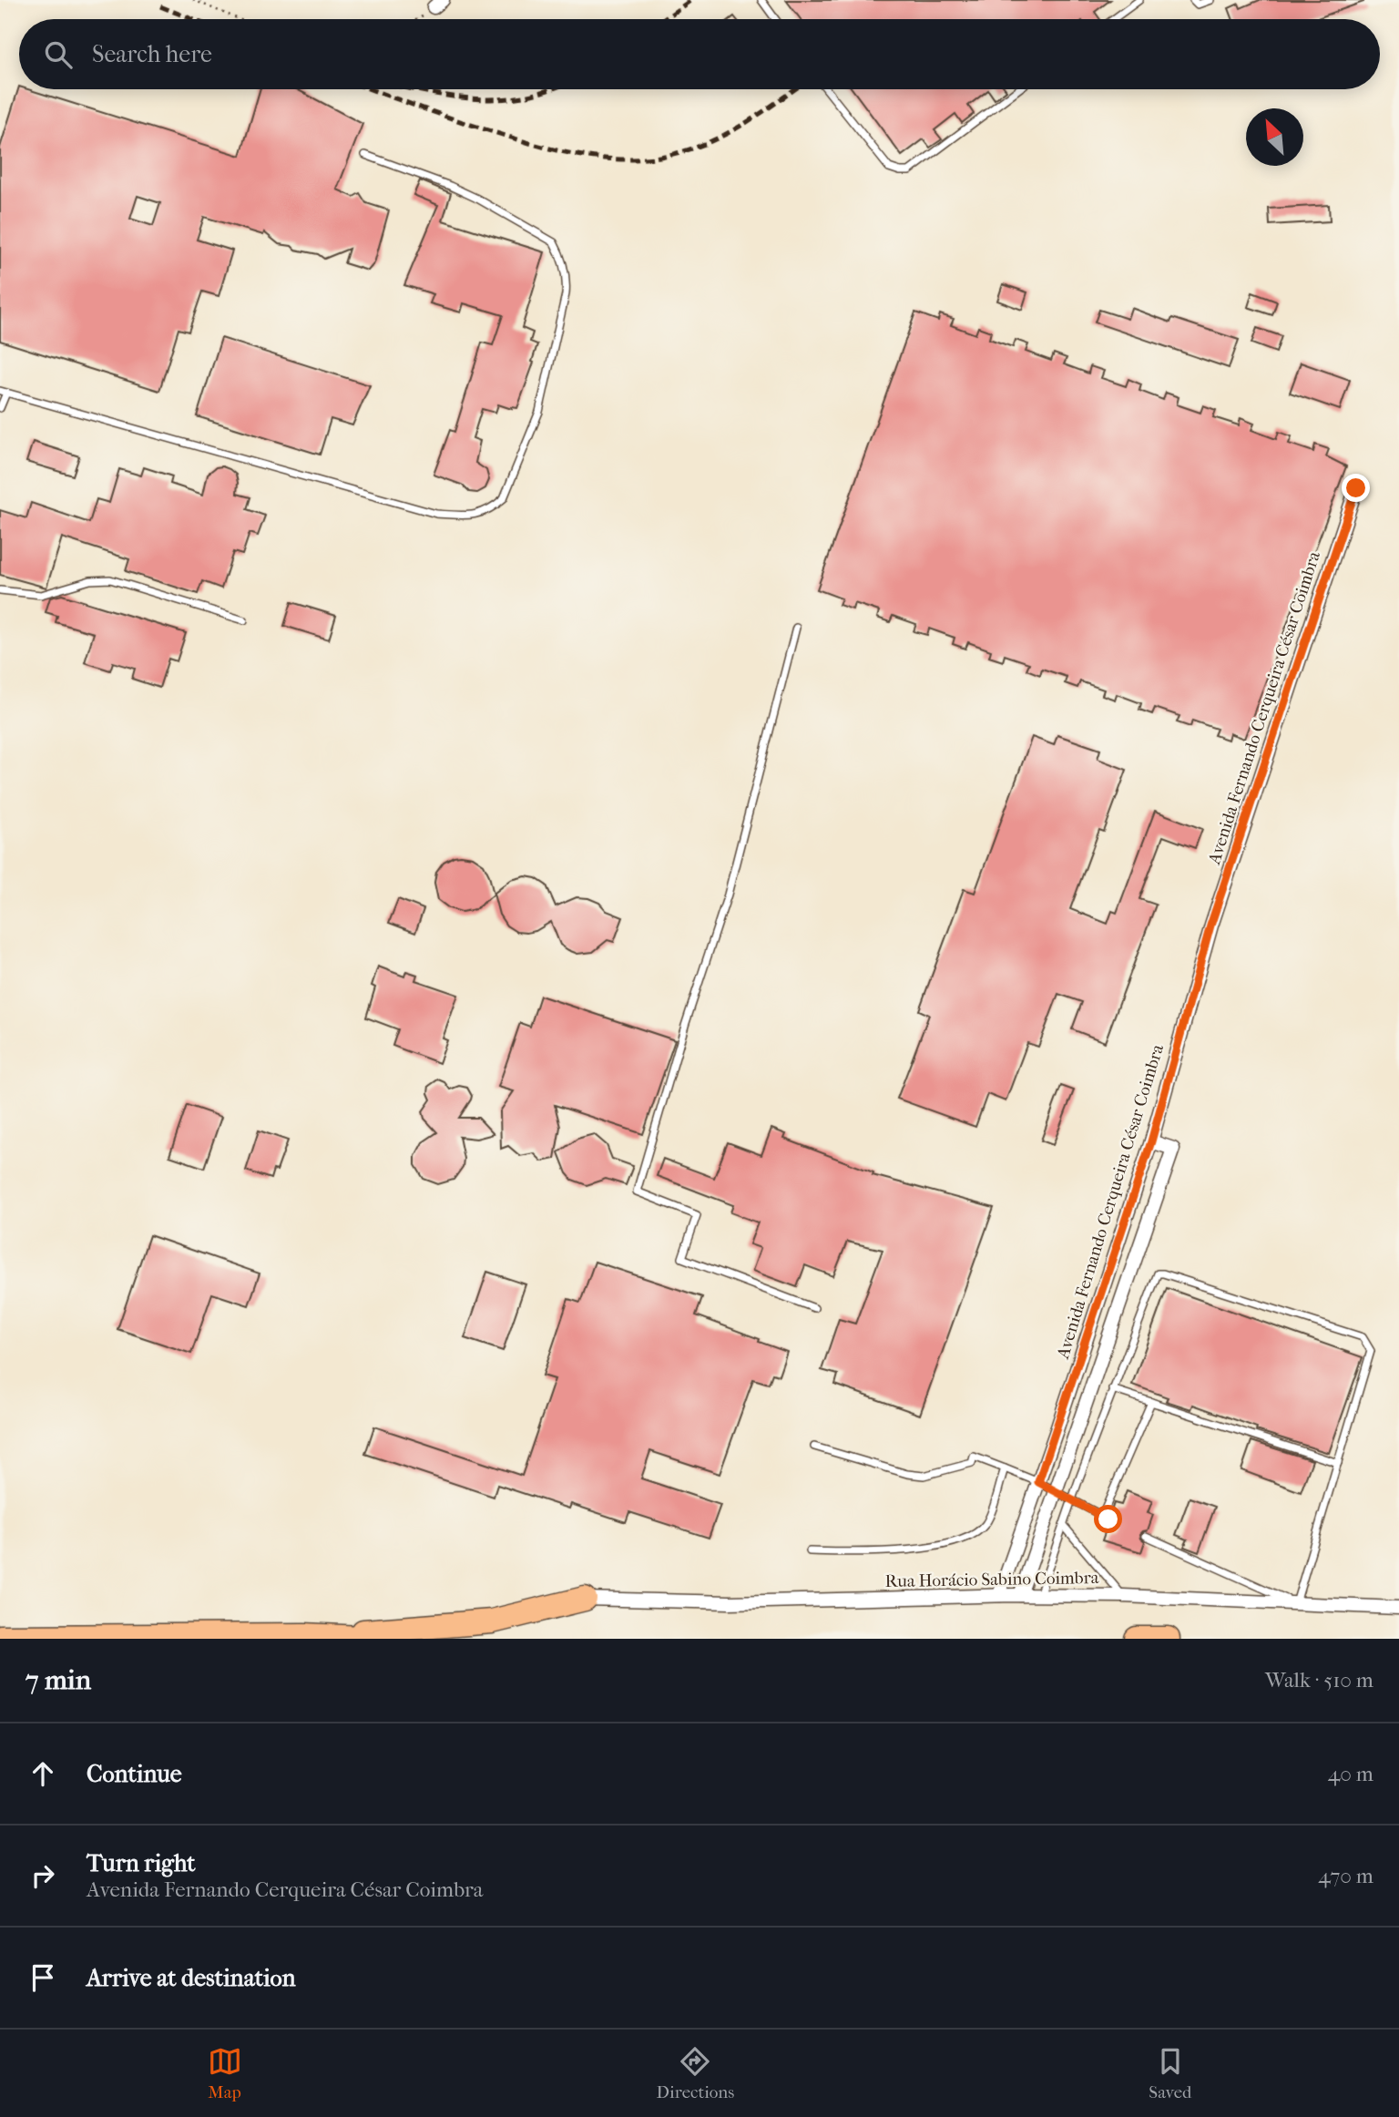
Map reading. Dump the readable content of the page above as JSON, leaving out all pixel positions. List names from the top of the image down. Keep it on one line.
{"streets":{"street":["Avenida Fernando Cerqueira César Coimbra","Rua Horácio Sabino Coimbra"]},"crossings":[["Avenida Fernando Cerqueira César Coimbra","Rua Horácio Sabino Coimbra"]],"north":"top left","page":{"search":"Search here","heading":["7 min","Walk · 510 m"],"list":[["Continue","40 m"],["Turn right","Avenida Fernando Cerqueira César Coimbra","470 m"],"Arrive at destination"],"nav":["Map","Directions","Saved"]}}
